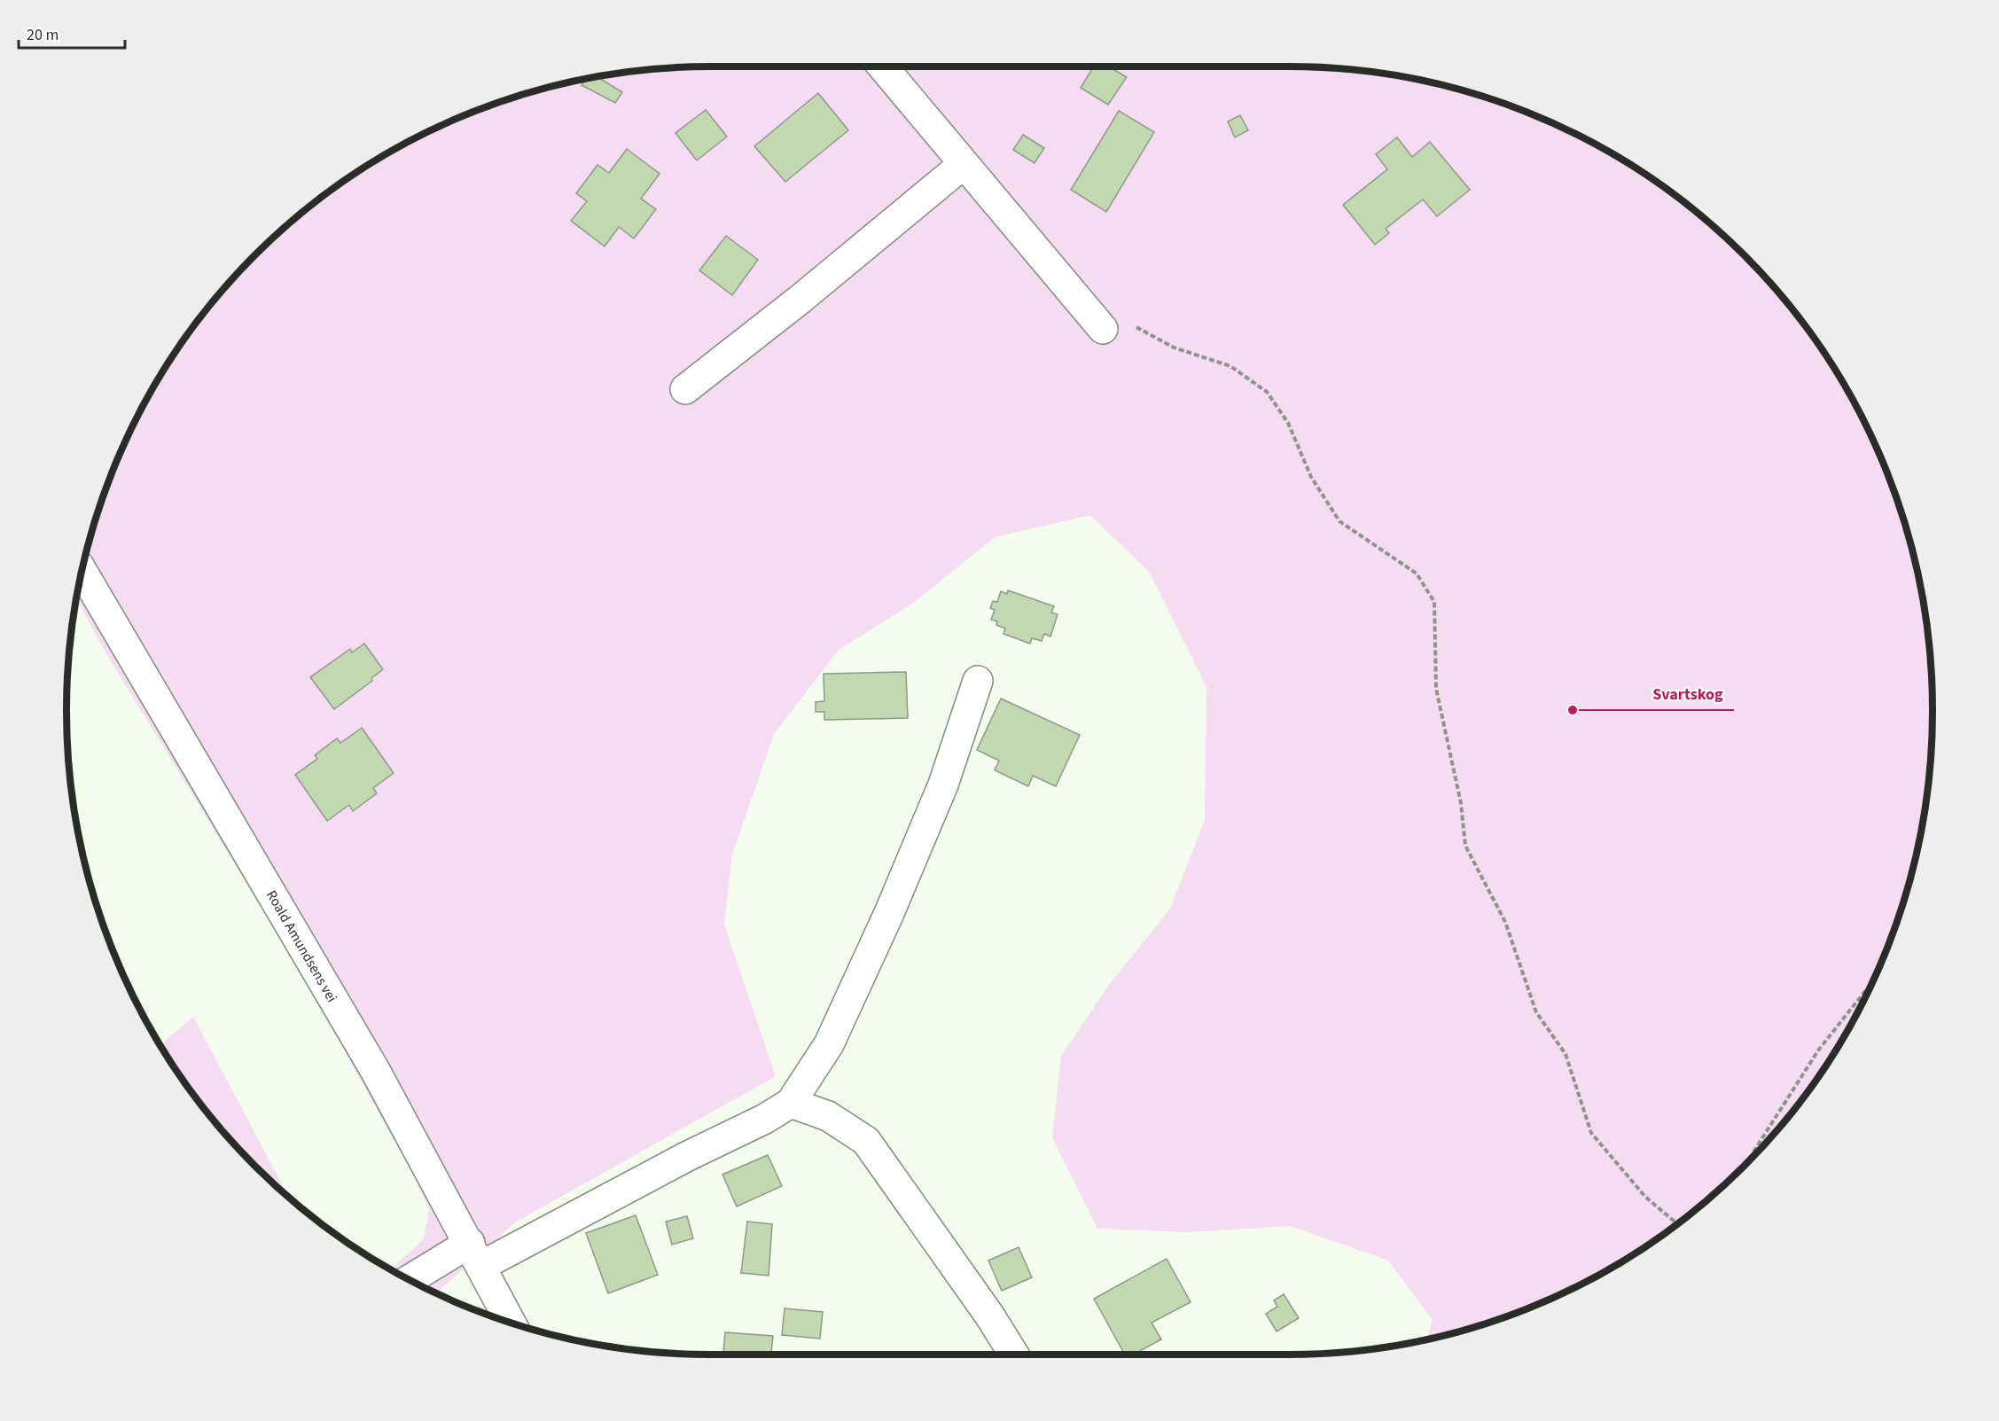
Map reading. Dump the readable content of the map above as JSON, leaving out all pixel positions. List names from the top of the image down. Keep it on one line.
{"streets":{"street":["Roald Amundsens vei"]},"places":["Svartskog"],"scale_bar":"20 m"}
